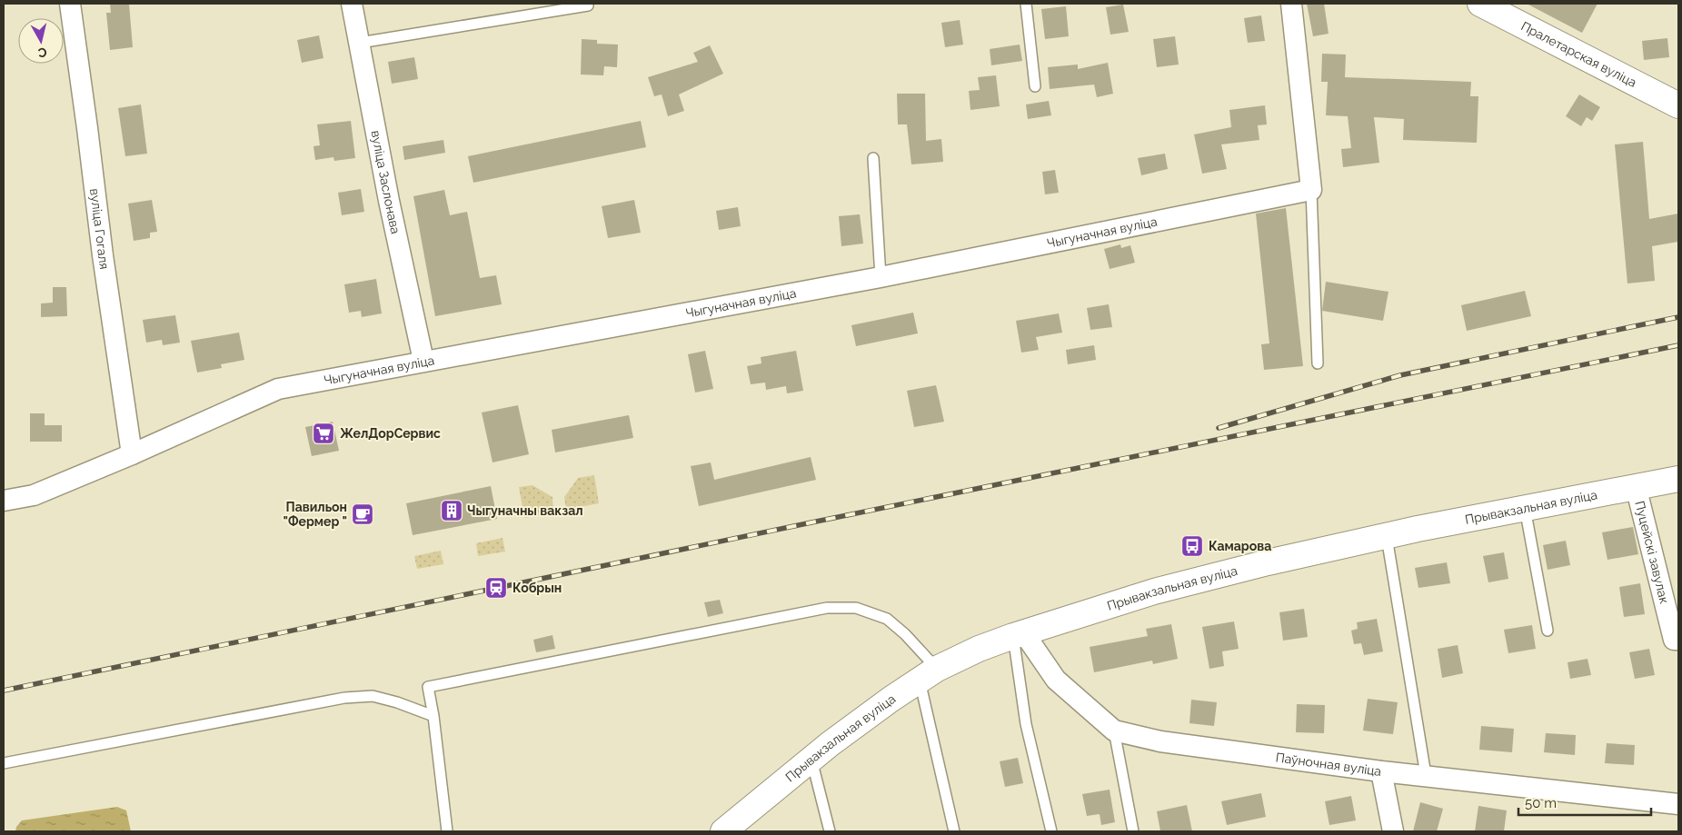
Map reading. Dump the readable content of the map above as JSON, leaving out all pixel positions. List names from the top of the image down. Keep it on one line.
{"streets":{"main road":["Пралетарская вуліца","Прывакзальная вуліца"],"street":["вуліца Заслонава","вуліца Гогаля","Чыгуначная вуліца","Пуцейскі завулак","Паўночная вуліца"]},"crossings":[["вуліца Заслонава","Чыгуначная вуліца"],["вуліца Гогаля","Чыгуначная вуліца"],["Прывакзальная вуліца","Пуцейскі завулак"],["Прывакзальная вуліца","Паўночная вуліца"]],"places":{"supermarket":["ЖелДорСервис"],"building":["Чыгуначны вакзал"],"cafe":["Павильон \"Фермер \""],"bus stop":["Камарова"],"station":["Кобрын"]},"scale_bar":"50 m","north":"bottom"}
